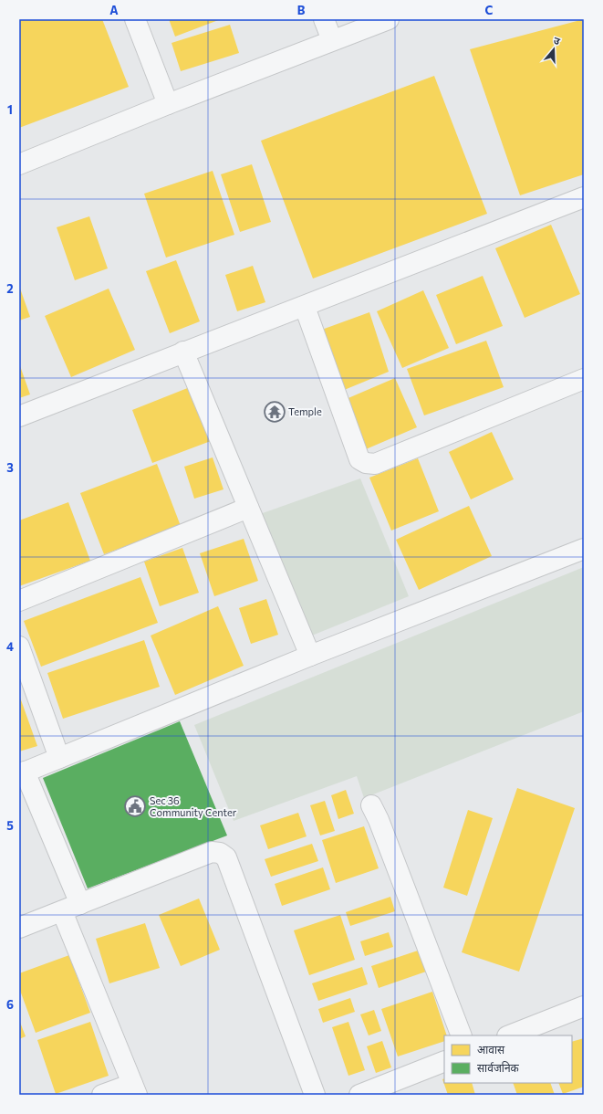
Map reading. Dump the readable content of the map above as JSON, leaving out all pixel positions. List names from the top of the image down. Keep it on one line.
{"places":{"temple":["Temple"],"public building":["Sec 36 Community Center"]},"legend":["आवास","सार्वजनिक"],"north":"top","grid":{"columns":["A","B","C"],"rows":["1","2","3","4","5","6"]}}
